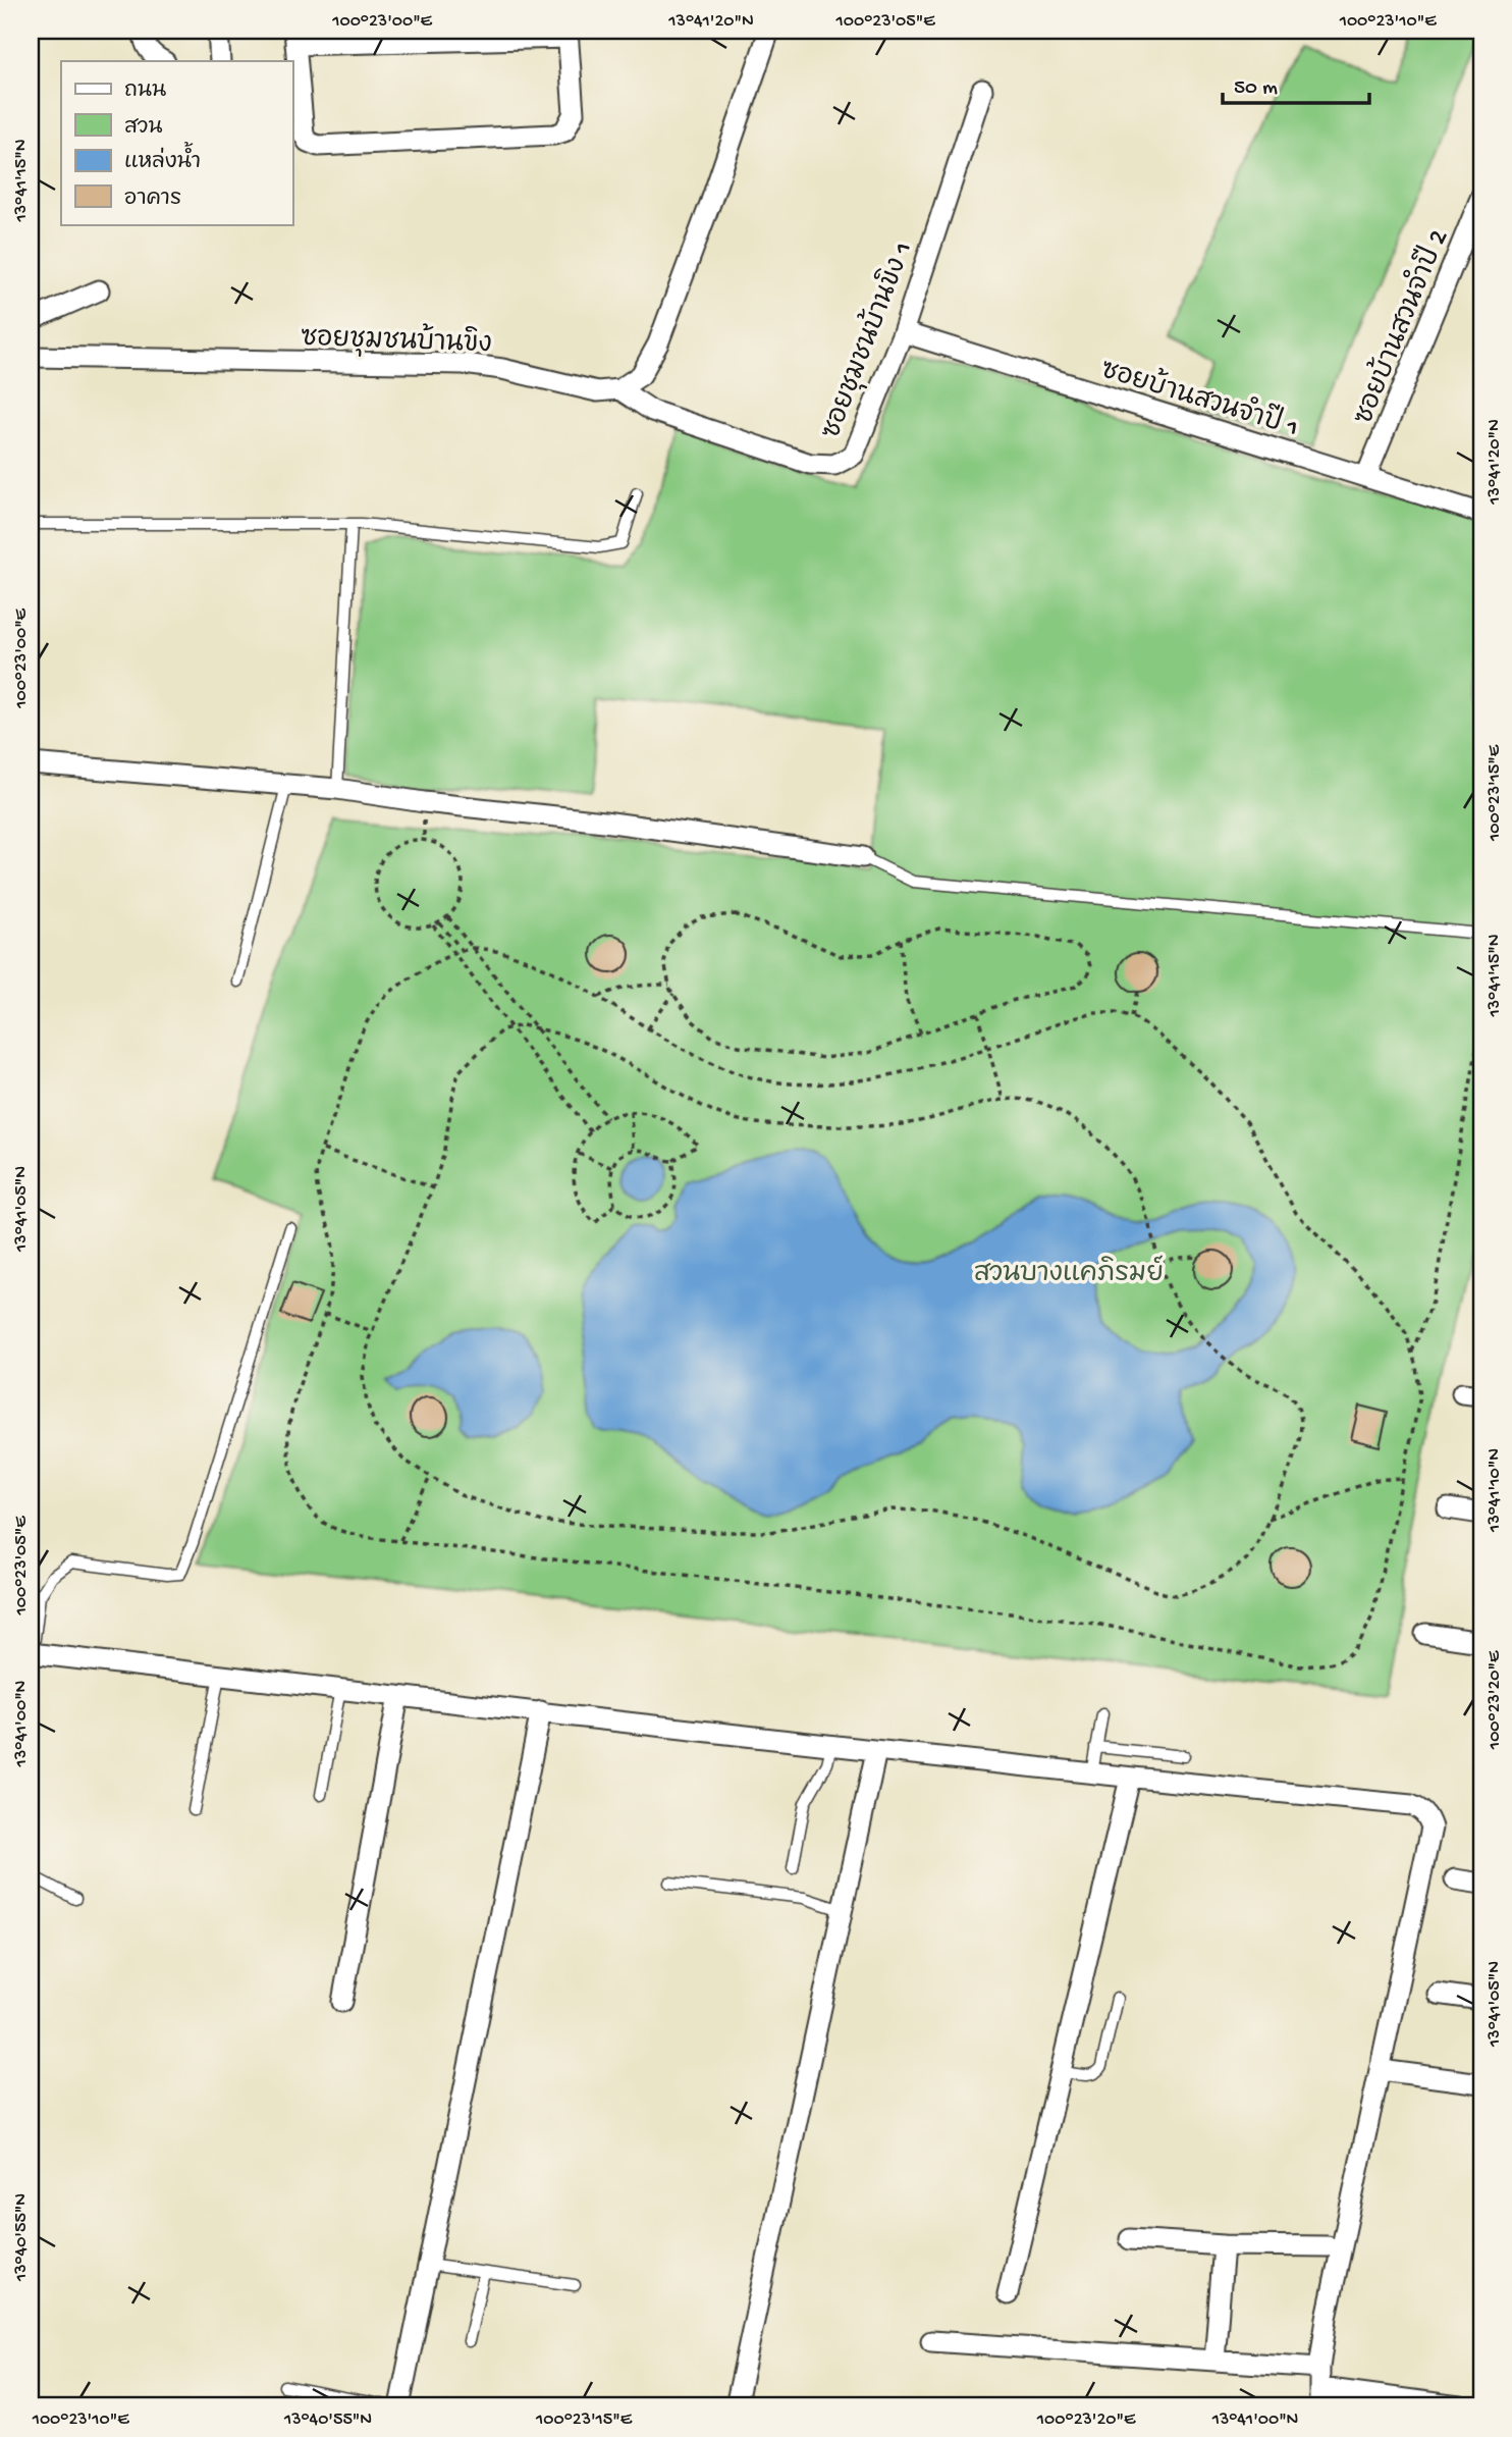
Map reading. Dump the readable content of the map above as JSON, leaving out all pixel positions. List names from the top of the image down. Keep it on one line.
{"streets":{"street":["ซอยบ้านสวนจำปี 2","ซอยชุมชนบ้านขิง","ซอยชุมชนบ้านขิง 1","ซอยบ้านสวนจำปี 1"]},"crossings":[["ซอยบ้านสวนจำปี 2","ซอยบ้านสวนจำปี 1"],["ซอยชุมชนบ้านขิง","ซอยชุมชนบ้านขิง 1"],["ซอยชุมชนบ้านขิง 1","ซอยบ้านสวนจำปี 1"]],"parks":["สวนบางแคภิรมย์"],"legend":["ถนน","สวน","แหล่งน้ำ","อาคาร"],"scale_bar":"50 m","coordinates":["100°23'00\"E","13°41'20\"N","100°23'05\"E","100°23'10\"E","13°41'15\"N","100°23'15\"E","13°41'05\"N","13°41'10\"N","100°23'20\"E","13°41'00\"N","13°40'55\"N"]}
